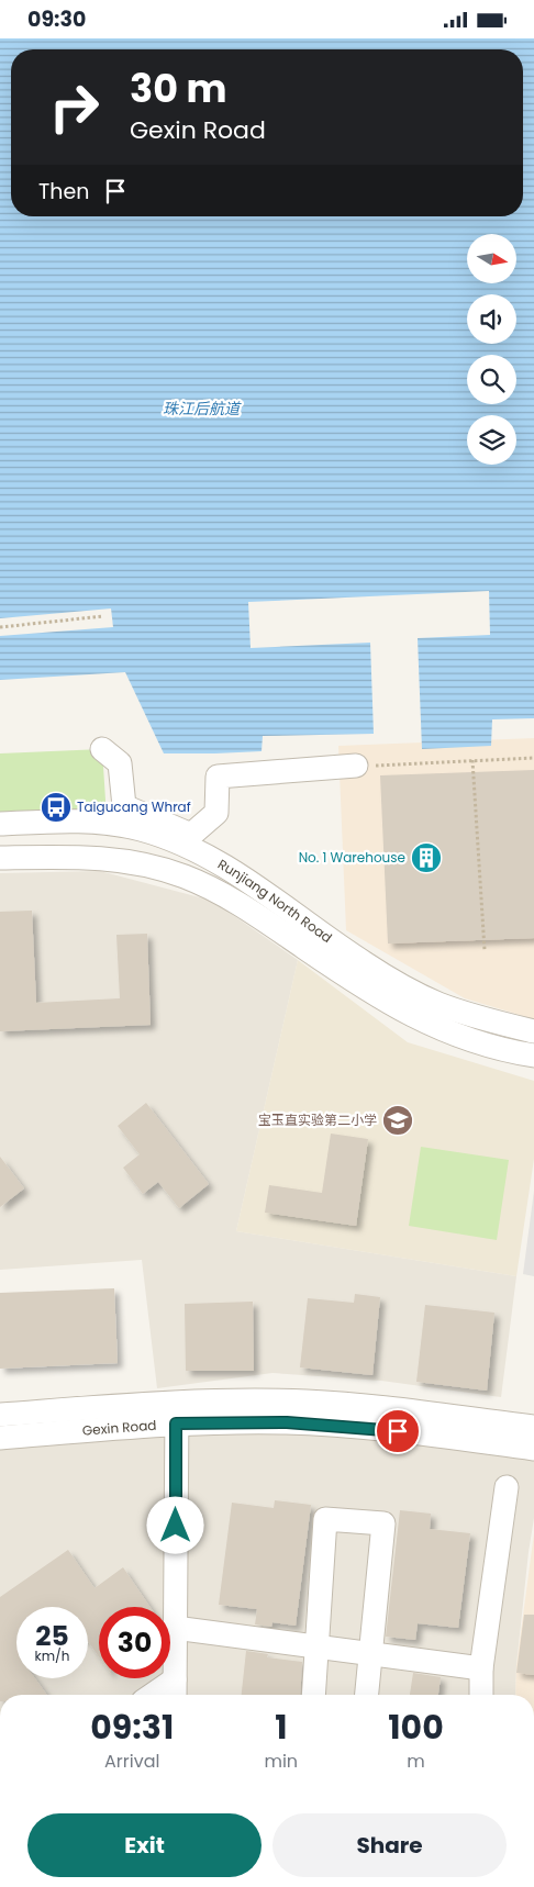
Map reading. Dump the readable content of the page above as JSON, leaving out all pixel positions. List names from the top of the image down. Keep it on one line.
{"streets":{"street":["Runjiang North Road","Gexin Road"]},"water":["珠江后航道"],"places":{"bus stop":["Taigucang Whraf"],"building":["No. 1 Warehouse"],"school or university":["宝玉直实验第二小学"]},"north":"right","page":{"status":"09:30","turn":["30 m","Gexin Road"],"then":"Then","speed":"25 km/h","limit":"30","eta":["09:31","Arrival","1","min","100","m"],"buttons":["Exit","Share"]}}
